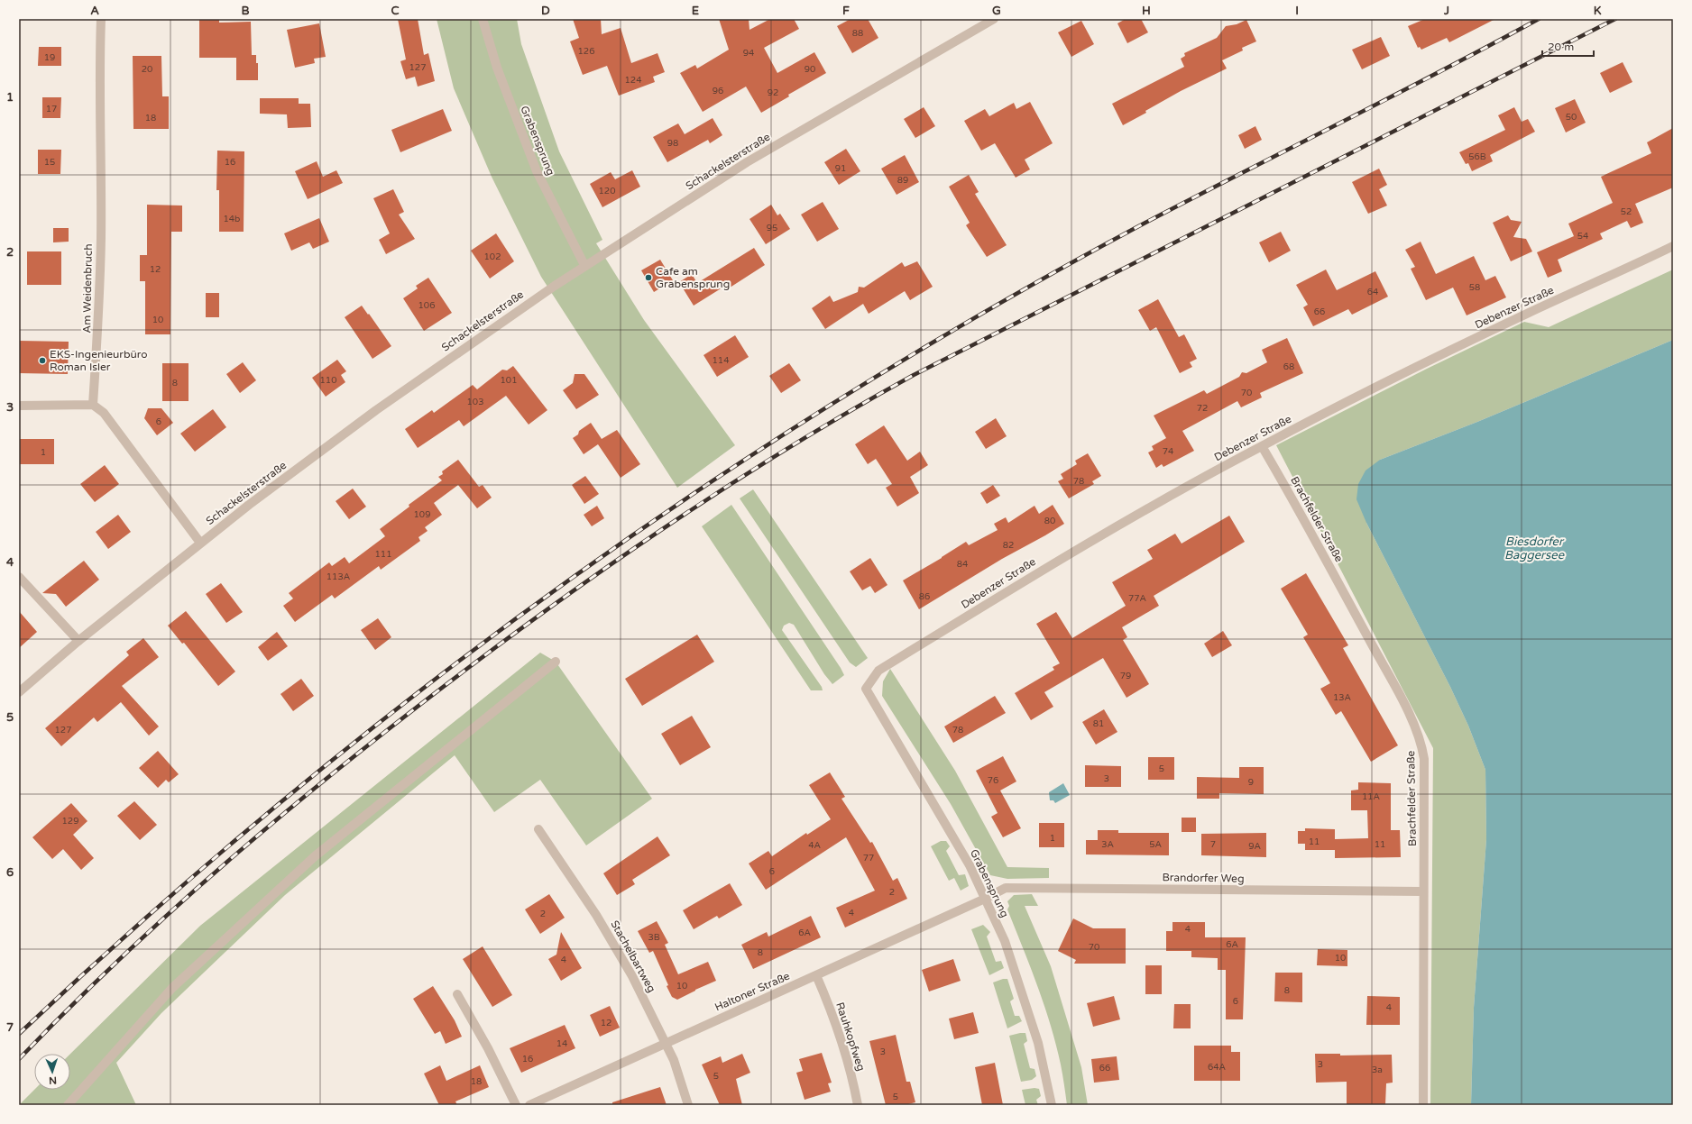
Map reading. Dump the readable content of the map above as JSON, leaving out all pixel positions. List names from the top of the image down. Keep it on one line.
{"streets":{"street":["Grabensprung","Schackelsterstraße","Am Weidenbruch","Debenzer Straße","Brachfelder Straße","Brandorfer Weg","Stachelbartweg","Haltoner Straße","Rauhkopfweg"]},"crossings":[["Grabensprung","Schackelsterstraße"],["Grabensprung","Debenzer Straße"],["Grabensprung","Brandorfer Weg"],["Grabensprung","Haltoner Straße"],["Debenzer Straße","Brachfelder Straße"],["Brachfelder Straße","Brandorfer Weg"],["Brandorfer Weg","Haltoner Straße"],["Stachelbartweg","Haltoner Straße"],["Haltoner Straße","Rauhkopfweg"]],"water":["Biesdorfer Baggersee"],"places":["Cafe am Grabensprung","EKS-Ingenieurbüro Roman Isler"],"house_numbers":["88","126","94","19","127","20","90","124","96","92","17","50","18","98","56B","15","16","91","89","120","52","14b","95","54","102","12","58","64","106","66","10","114","68","110","101","8","70","103","72","6","74","1","78","109","80","82","111","84","113A","86","77A","79","13A","81","127","78","5","3","76","9","11A","129","1","11","3A","5A","7","11","4A","9A","77","6","2","4","2","4","6A","3B","6A","70","8","10","4","10","8","6","4","12","14","3","16","3","64A","66","3a","5","18","5"],"scale_bar":"20 m","north":"bottom","grid":{"columns":["A","B","C","D","E","F","G","H","I","J","K"],"rows":["1","2","3","4","5","6","7"]}}
